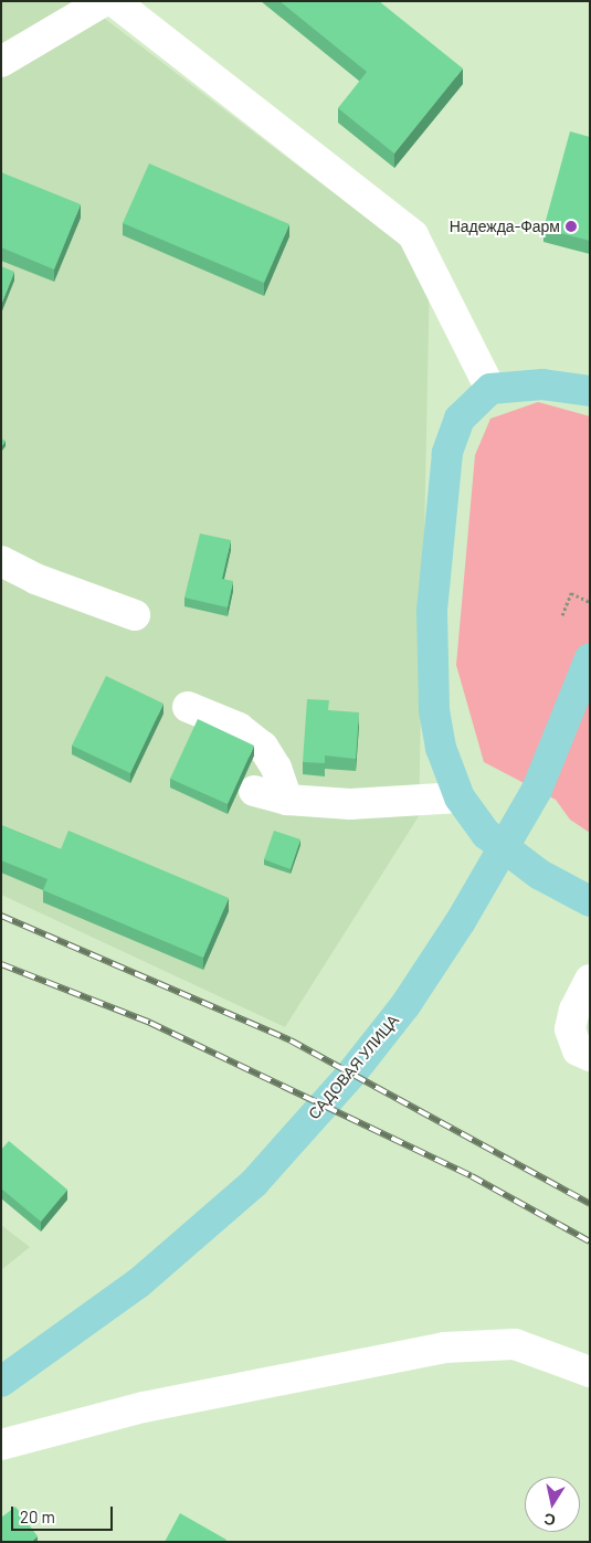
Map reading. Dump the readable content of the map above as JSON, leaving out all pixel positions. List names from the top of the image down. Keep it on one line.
{"streets":{"main road":["САДОВАЯ УЛИЦА"]},"places":["Надежда-Фарм"],"scale_bar":"20 m","north":"bottom"}
